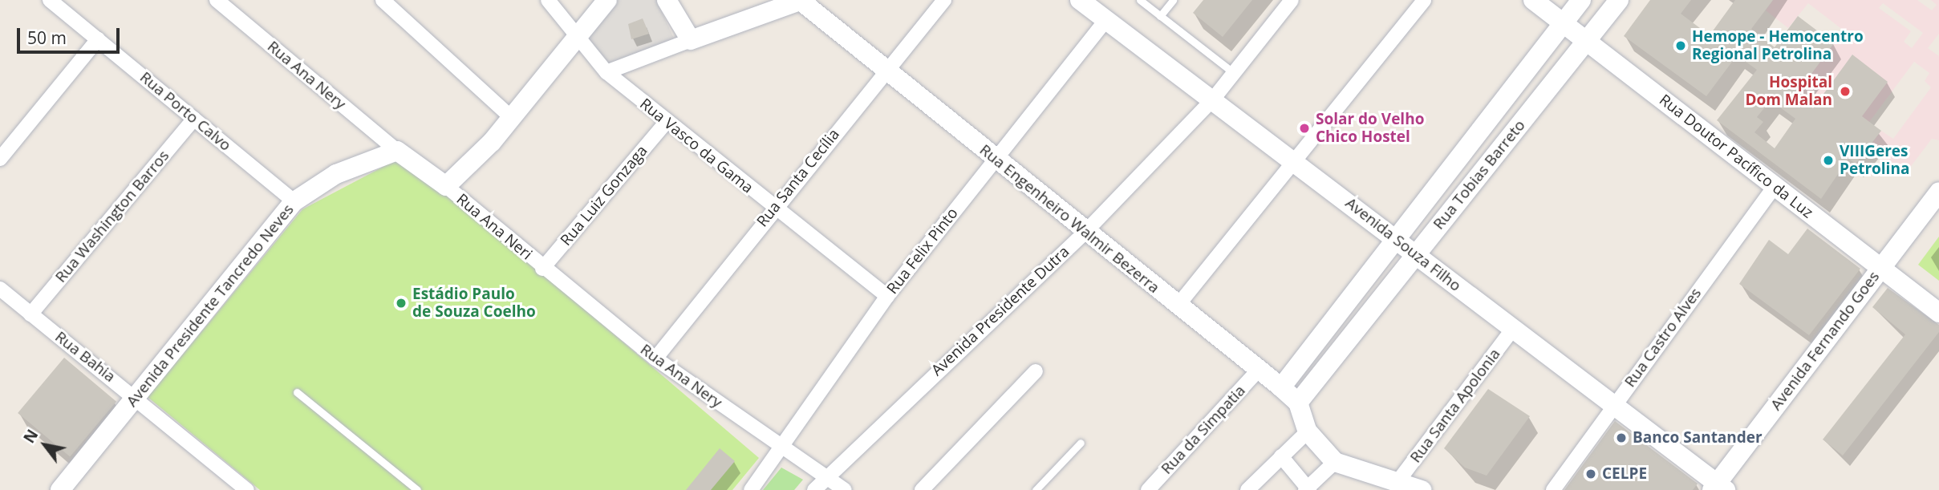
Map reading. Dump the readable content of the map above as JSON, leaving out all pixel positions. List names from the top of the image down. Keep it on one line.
{"streets":{"street":["Rua Ana Nery","Rua Porto Calvo","Rua Vasco da Gama","Rua Doutor Pacífico da Luz","Rua Tobias Barreto","Rua Santa Cecília","Rua Luiz Gonzaga","Rua Washington Barros","Rua Engenheiro Walmir Bezerra","Rua Ana Neri","Avenida Souza Filho","Rua Felix Pinto","Avenida Presidente Tancredo Neves","Avenida Presidente Dutra","Rua Castro Alves","Avenida Fernando Goes","Rua Bahia","Rua Santa Apolonia","Rua da Simpatia"]},"crossings":[["Rua Ana Nery","Rua Santa Cecília"],["Rua Ana Nery","Rua Luiz Gonzaga"],["Rua Ana Nery","Rua Ana Neri"],["Rua Ana Nery","Rua Felix Pinto"],["Rua Ana Nery","Avenida Presidente Tancredo Neves"],["Rua Ana Nery","Avenida Presidente Dutra"],["Rua Porto Calvo","Rua Washington Barros"],["Rua Porto Calvo","Avenida Presidente Tancredo Neves"],["Rua Vasco da Gama","Rua Santa Cecília"],["Rua Vasco da Gama","Rua Luiz Gonzaga"],["Rua Vasco da Gama","Rua Felix Pinto"],["Rua Doutor Pacífico da Luz","Rua Tobias Barreto"],["Rua Doutor Pacífico da Luz","Rua Castro Alves"],["Rua Doutor Pacífico da Luz","Avenida Fernando Goes"],["Rua Tobias Barreto","Rua Engenheiro Walmir Bezerra"],["Rua Tobias Barreto","Avenida Souza Filho"],["Rua Santa Cecília","Rua Engenheiro Walmir Bezerra"],["Rua Luiz Gonzaga","Rua Ana Neri"],["Rua Washington Barros","Rua Bahia"],["Rua Engenheiro Walmir Bezerra","Rua Felix Pinto"],["Rua Engenheiro Walmir Bezerra","Avenida Presidente Dutra"],["Rua Engenheiro Walmir Bezerra","Rua da Simpatia"],["Avenida Souza Filho","Rua Felix Pinto"],["Avenida Souza Filho","Avenida Presidente Dutra"],["Avenida Souza Filho","Rua Castro Alves"],["Avenida Souza Filho","Avenida Fernando Goes"],["Avenida Souza Filho","Rua Santa Apolonia"],["Avenida Presidente Tancredo Neves","Rua Bahia"]],"places":["Hemope - Hemocentro Regional Petrolina","Hospital Dom Malan","Solar do Velho Chico Hostel","VIIIGeres Petrolina","Estádio Paulo de Souza Coelho","Banco Santander","CELPE"],"scale_bar":"50 m","north":"top left"}
